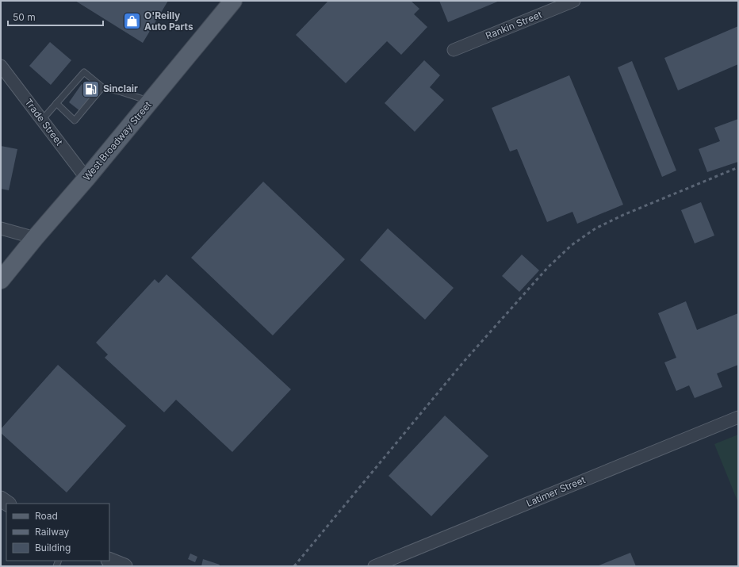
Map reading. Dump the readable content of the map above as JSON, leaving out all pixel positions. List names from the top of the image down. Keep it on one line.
{"streets":{"main road":["West Broadway Street"],"street":["Rankin Street","Trade Street","Latimer Street"]},"crossings":[["Trade Street","West Broadway Street"]],"places":{"shop":["O'Reilly Auto Parts"],"fuel station":["Sinclair"]},"legend":["Road","Railway","Building"],"scale_bar":"50 m"}
